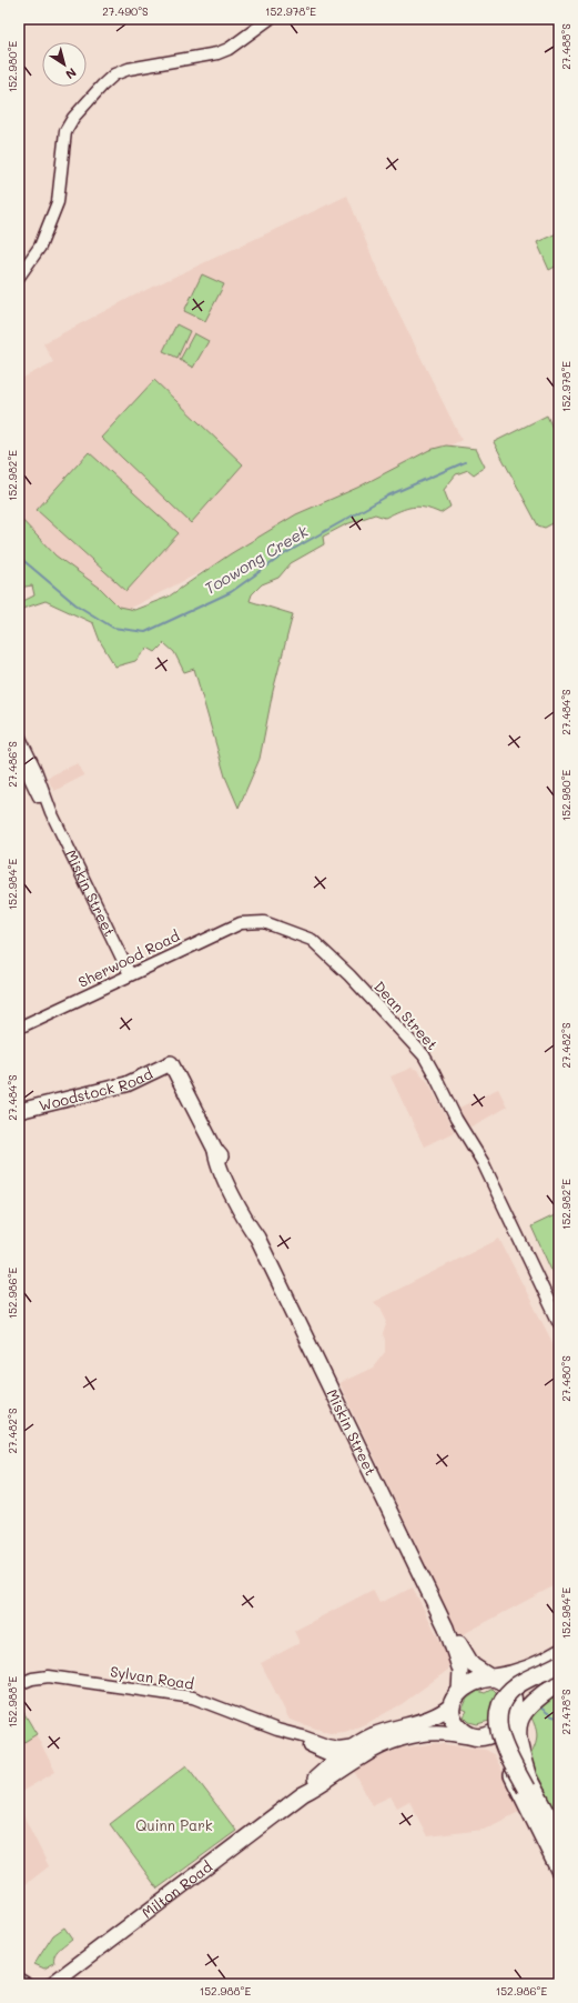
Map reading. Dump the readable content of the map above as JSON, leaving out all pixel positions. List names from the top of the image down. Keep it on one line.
{"streets":{"main road":["Miskin Street","Woodstock Road","Milton Road"],"street":["Sherwood Road","Dean Street","Sylvan Road"]},"crossings":[["Miskin Street","Sherwood Road"],["Miskin Street","Woodstock Road"],["Miskin Street","Milton Road"],["Sherwood Road","Dean Street"],["Sylvan Road","Milton Road"]],"water":["Toowong Creek"],"parks":["Quinn Park"],"north":"bottom right","coordinates":["27.490°S","152.978°E","27.488°S","152.980°E","152.982°E","27.484°S","27.486°S","152.984°E","27.482°S","152.986°E","27.480°S","152.988°E","27.478°S"]}
